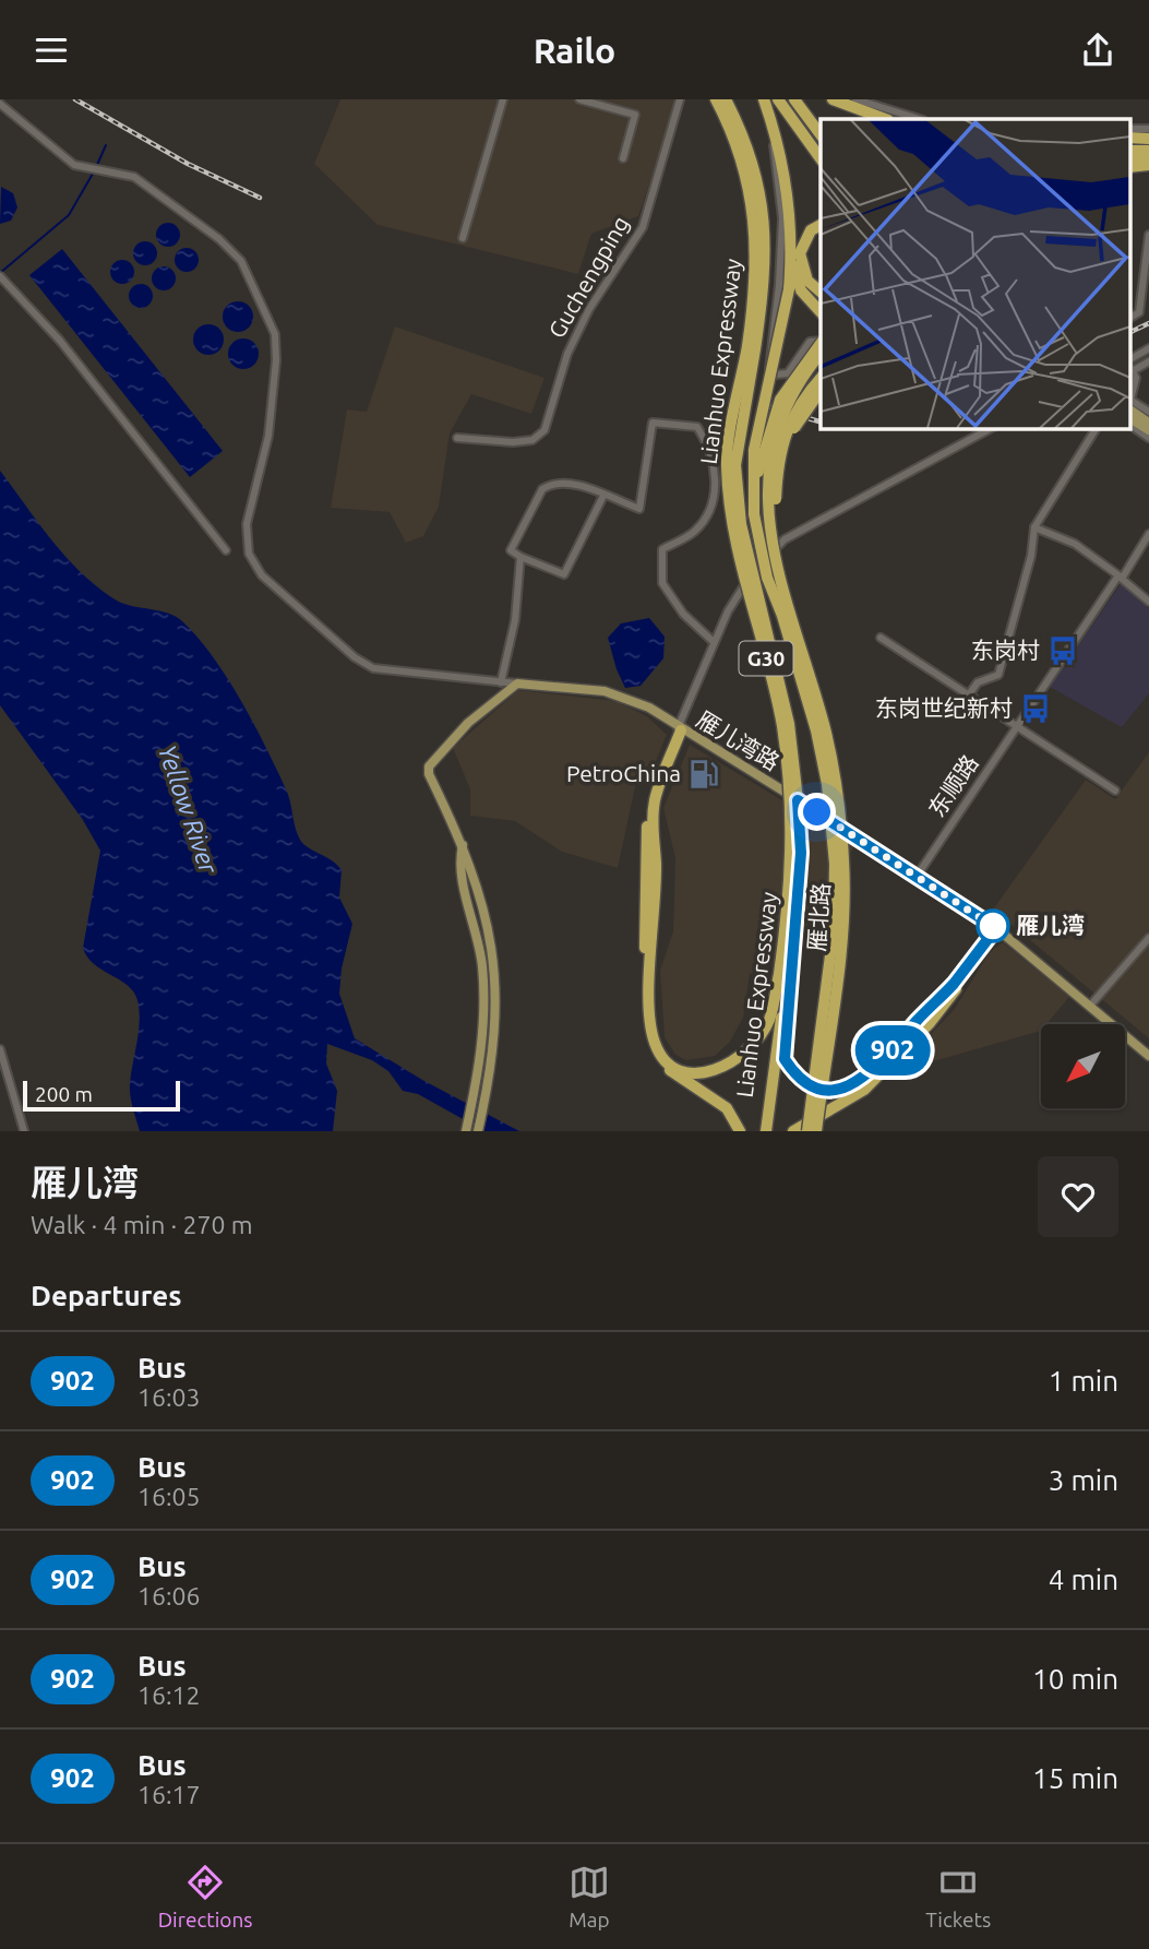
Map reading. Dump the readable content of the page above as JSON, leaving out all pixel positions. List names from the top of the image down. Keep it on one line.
{"streets":{"highway":["Lianhuo Expressway","G30","雁北路"],"main road":["雁儿湾路"],"street":["Guchengping","东顺路"]},"crossings":[["雁儿湾路","东顺路"]],"water":["Yellow River"],"places":{"bus stop":["东岗村","东岗世纪新村"],"fuel station":["PetroChina"],"other":["雁儿湾"]},"lines":["bus line 902"],"scale_bar":"200 m","north":"bottom left","page":{"header":"Railo","on_map":"902","scale":"200 m","heading":[["雁儿湾","Walk · 4 min · 270 m"],"Departures"],"list":[{"mark":"902","name":"Bus","note":"16:03","value":"1 min"},{"mark":"902","name":"Bus","note":"16:05","value":"3 min"},{"mark":"902","name":"Bus","note":"16:06","value":"4 min"},{"mark":"902","name":"Bus","note":"16:12","value":"10 min"},{"mark":"902","name":"Bus","note":"16:17","value":"15 min"}],"tabs":["Directions","Map","Tickets"]}}
